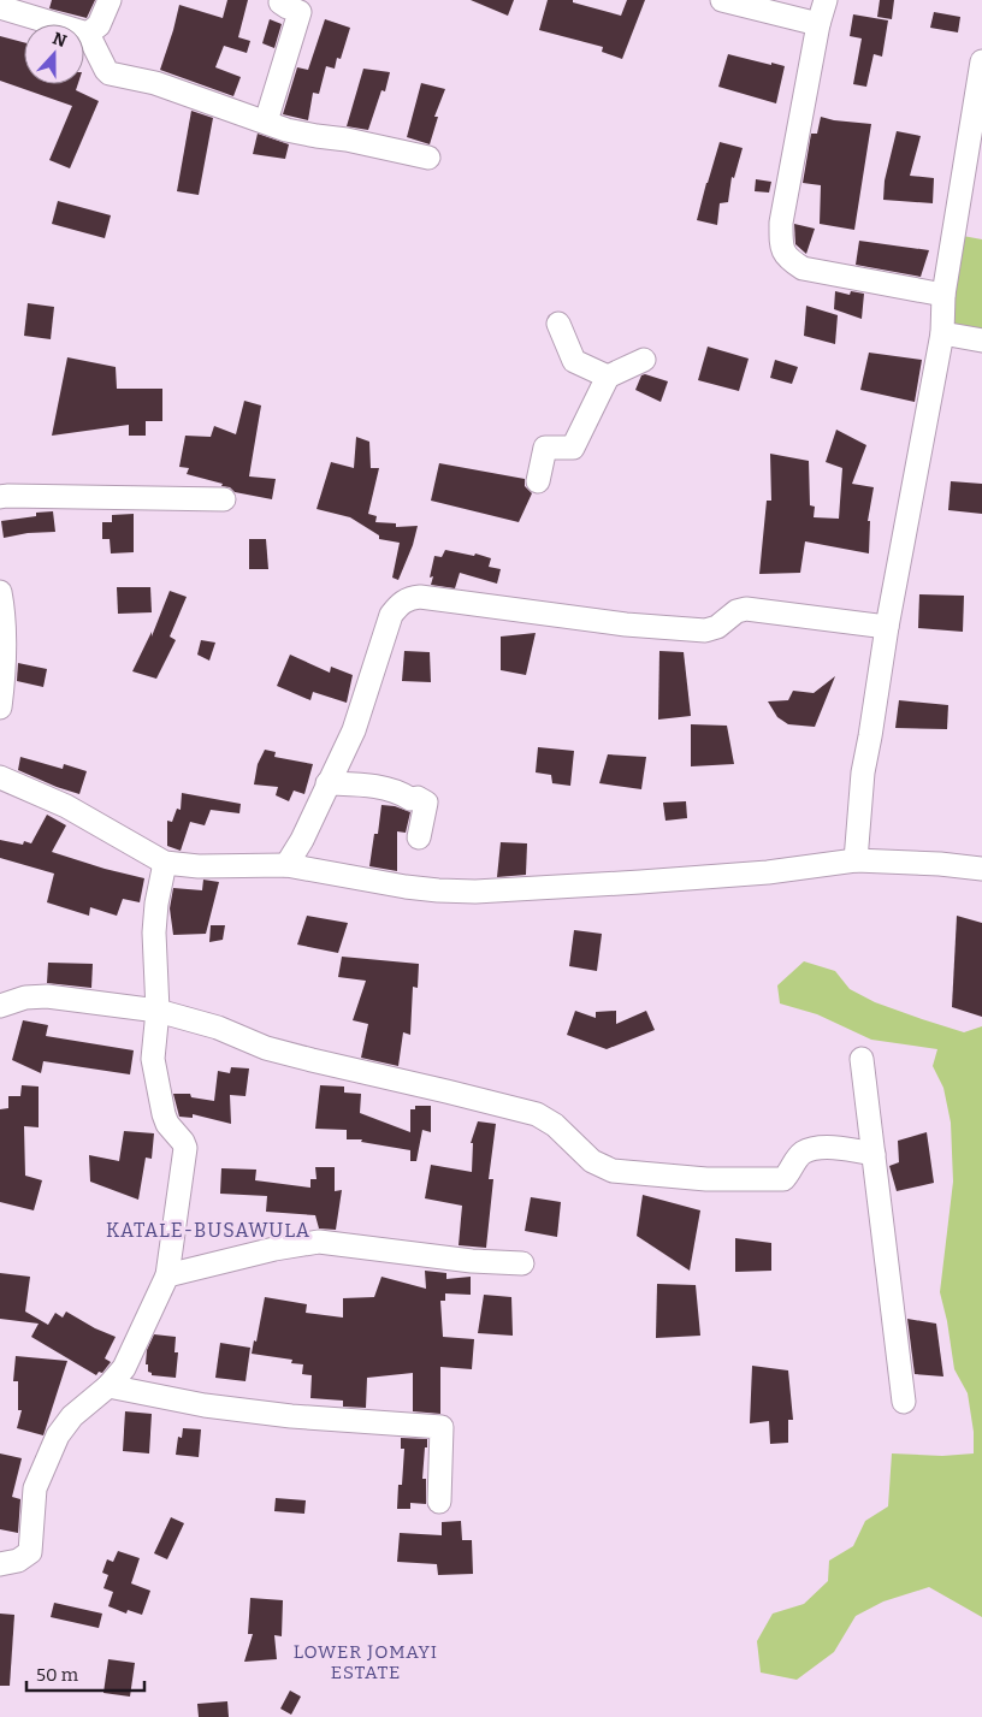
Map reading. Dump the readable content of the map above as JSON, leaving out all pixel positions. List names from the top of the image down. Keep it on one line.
{"districts":["KATALE-BUSAWULA","LOWER JOMAYI ESTATE"],"scale_bar":"50 m","north":"top"}
